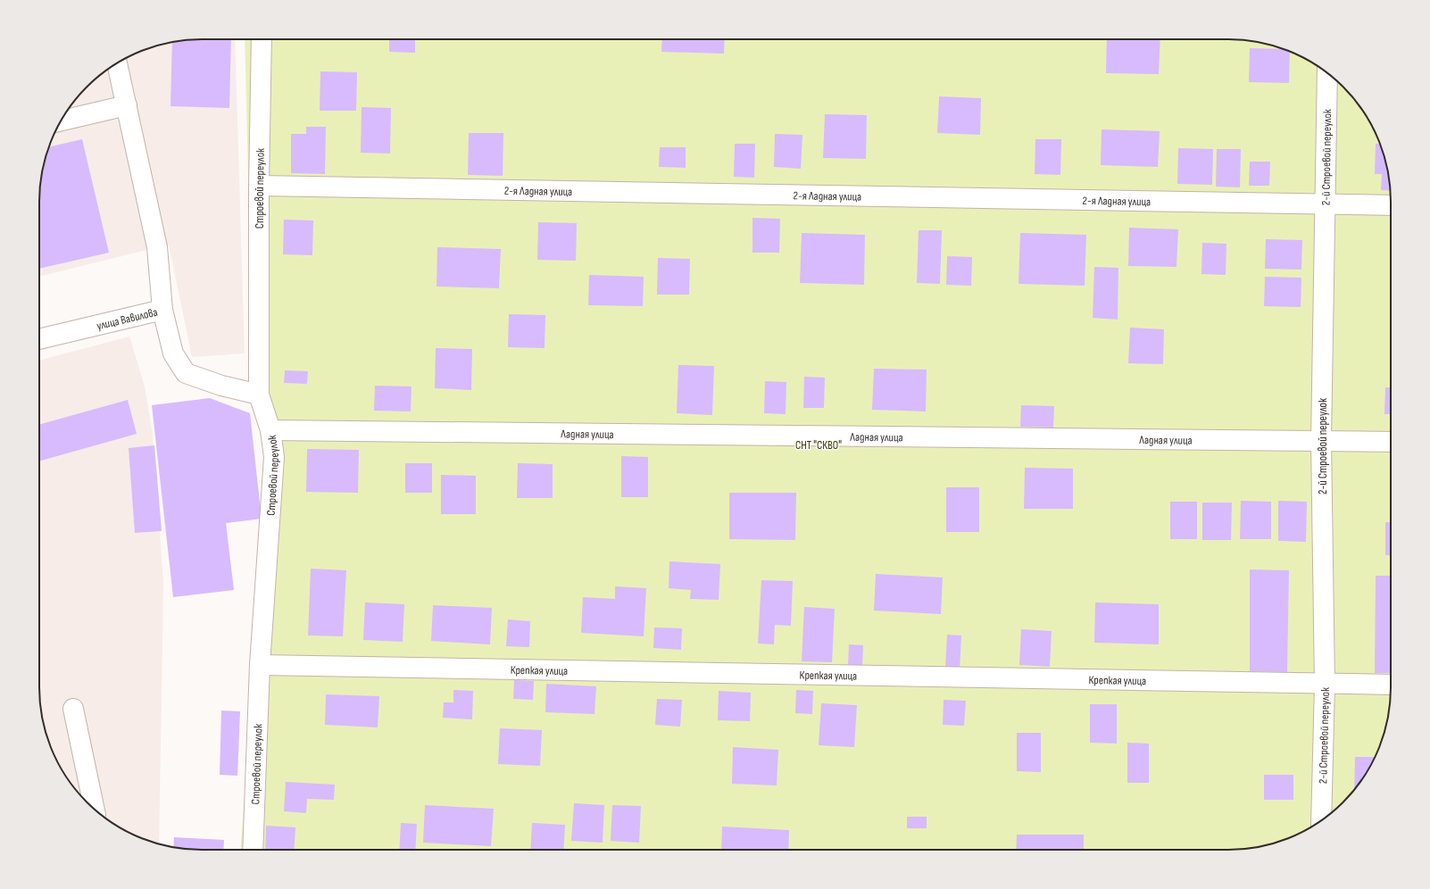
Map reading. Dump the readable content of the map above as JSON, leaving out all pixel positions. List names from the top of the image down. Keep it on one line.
{"streets":{"street":["2-й Строевой переулок","Строевой переулок","2-я Ладная улица","улица Вавилова","Ладная улица","Крепкая улица"]},"crossings":[["2-й Строевой переулок","2-я Ладная улица"],["2-й Строевой переулок","Ладная улица"],["2-й Строевой переулок","Крепкая улица"],["Строевой переулок","2-я Ладная улица"],["Строевой переулок","улица Вавилова"],["Строевой переулок","Ладная улица"],["Строевой переулок","Крепкая улица"]],"parks":["СНТ \"СКВО\""]}
